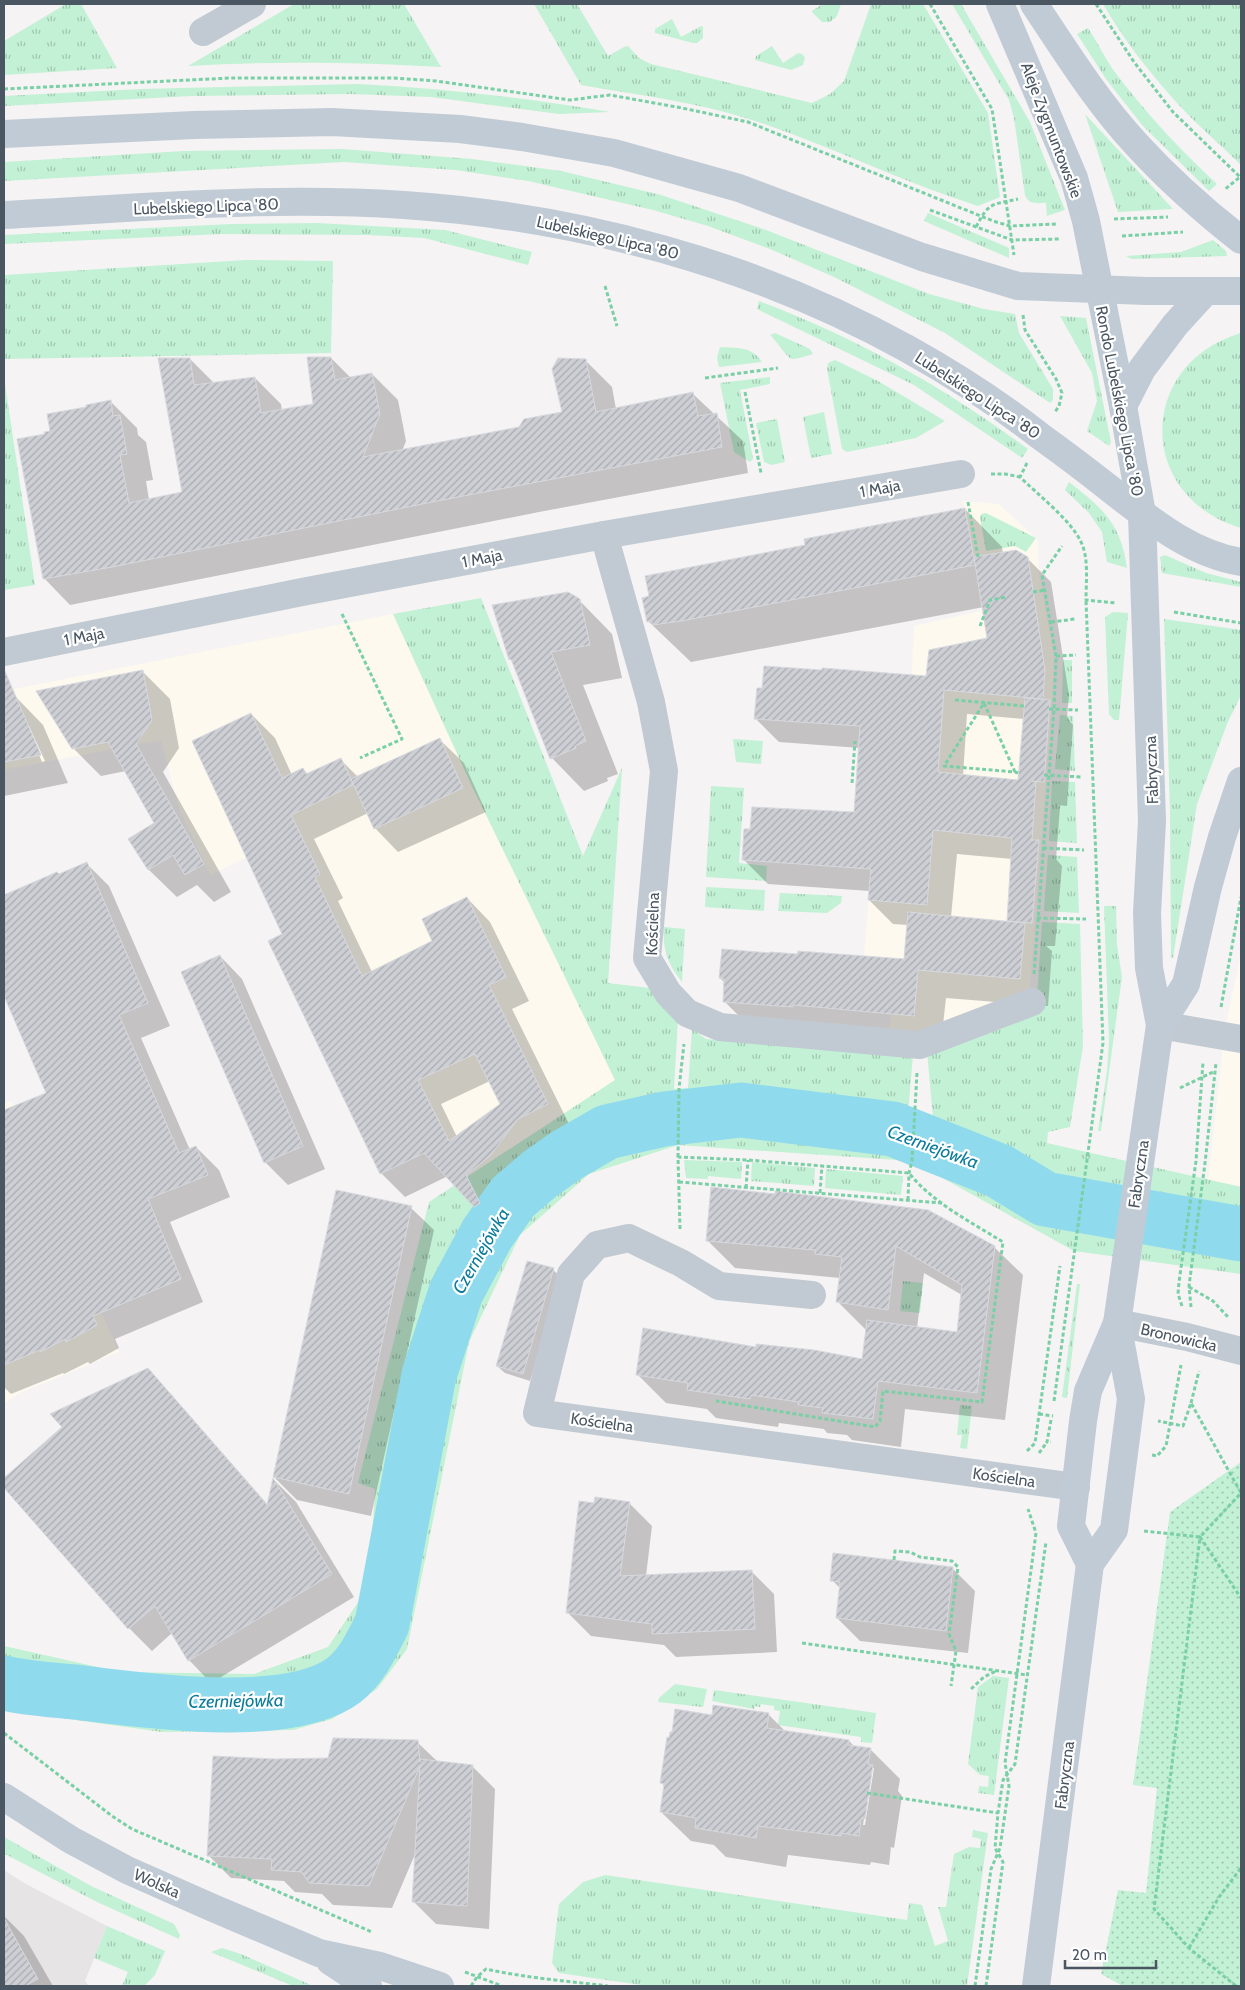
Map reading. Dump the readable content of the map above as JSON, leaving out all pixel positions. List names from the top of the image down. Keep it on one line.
{"streets":{"street":["Aleje Zygmuntowskie","Lubelskiego Lipca '80","Rondo Lubelskiego Lipca '80","1 Maja","Fabryczna","Kościelna","Bronowicka","Wolska"]},"crossings":[["Aleje Zygmuntowskie","Rondo Lubelskiego Lipca '80"],["Lubelskiego Lipca '80","Rondo Lubelskiego Lipca '80"],["Lubelskiego Lipca '80","Fabryczna"],["Rondo Lubelskiego Lipca '80","Fabryczna"],["1 Maja","Kościelna"],["Fabryczna","Kościelna"],["Fabryczna","Bronowicka"]],"water":["Czerniejówka"],"scale_bar":"20 m"}
